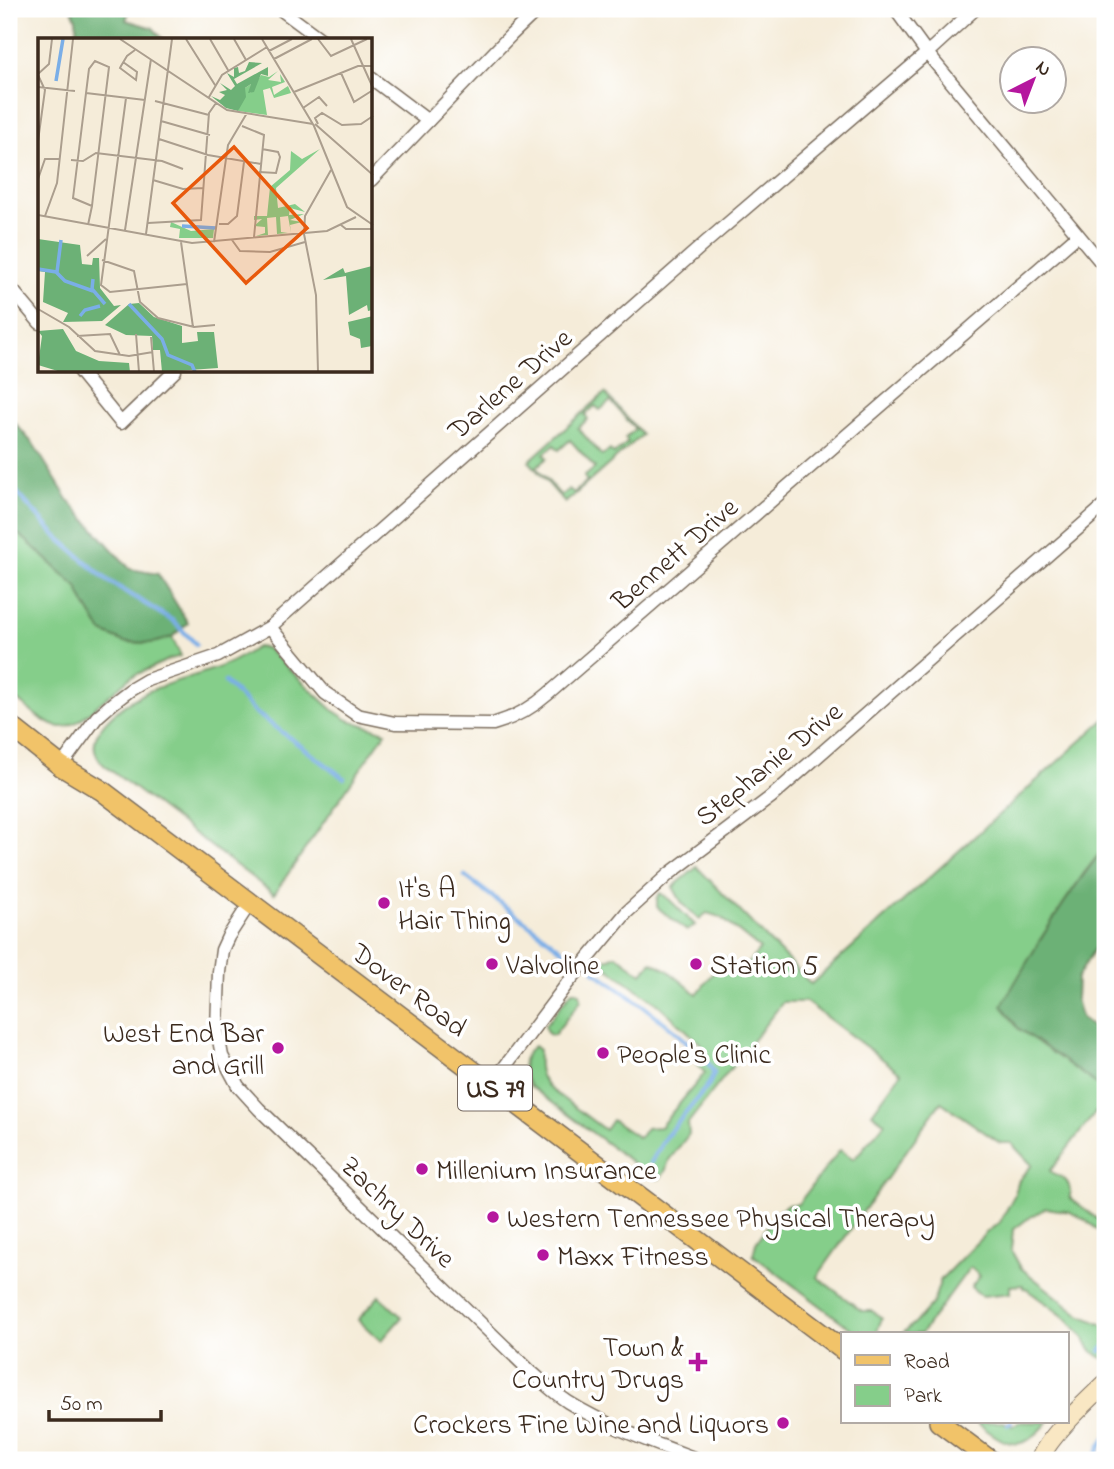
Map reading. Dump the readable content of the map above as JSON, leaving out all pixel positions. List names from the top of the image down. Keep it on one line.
{"streets":{"main road":["Dover Road","US 79"],"street":["Darlene Drive","Bennett Drive","Stephanie Drive","Zachry Drive"]},"crossings":[["Darlene Drive","Bennett Drive"],["Darlene Drive","Dover Road"],["Stephanie Drive","Dover Road"],["Dover Road","Zachry Drive"]],"places":{"other":["It's A Hair Thing","Valvoline","Station 5","West End Bar and Grill","People's Clinic","Millenium Insurance","Western Tennessee Physical Therapy","Maxx Fitness","Crockers Fine Wine and Liquors"],"health":["Town & Country Drugs"]},"legend":["Road","Park"],"scale_bar":"50 m","north":"top right"}
